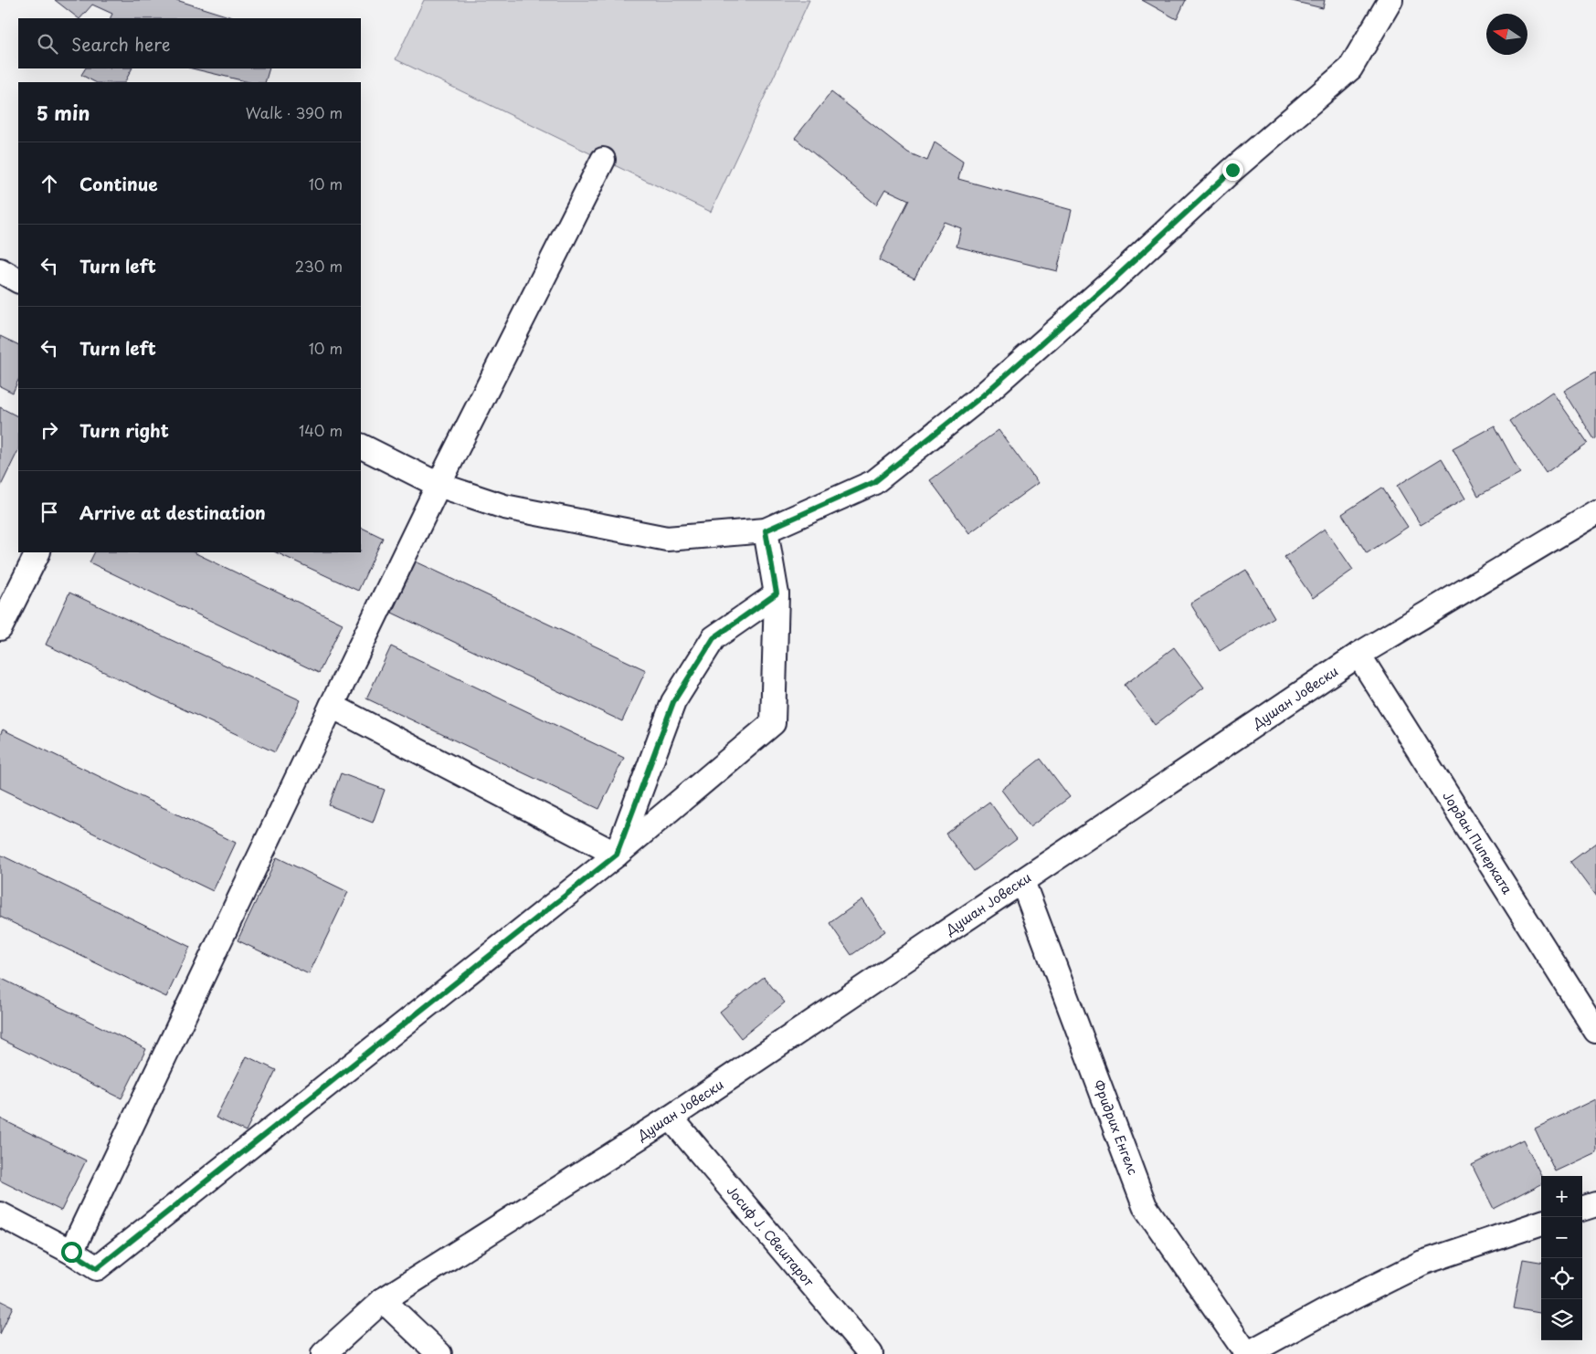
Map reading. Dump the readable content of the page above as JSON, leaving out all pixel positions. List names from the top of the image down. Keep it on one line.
{"streets":{"street":["Душан Јовески","Јордан Пиперката","Фридрих Енгелс","Јосиф Ј. Свештарот"]},"crossings":[["Душан Јовески","Јордан Пиперката"],["Душан Јовески","Фридрих Енгелс"],["Душан Јовески","Јосиф Ј. Свештарот"]],"north":"left","page":{"search":"Search here","heading":["5 min","Walk · 390 m"],"list":[["Continue","10 m"],["Turn left","230 m"],["Turn left","10 m"],["Turn right","140 m"],"Arrive at destination"],"map_buttons":["+","−"]}}
